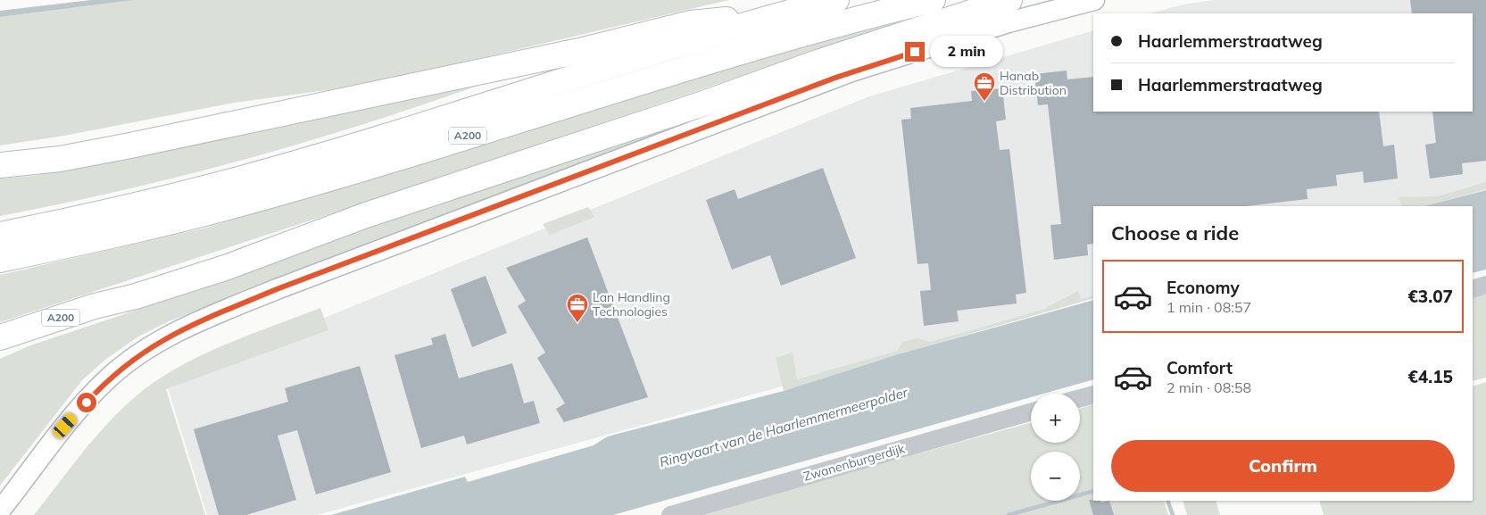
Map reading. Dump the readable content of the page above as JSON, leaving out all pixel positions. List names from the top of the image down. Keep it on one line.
{"streets":{"highway":["A200"],"street":["Zwanenburgerdijk"]},"water":["Ringvaart van de Haarlemmermeerpolder"],"places":{"office":["Hanab Distribution","Lan Handling Technologies"]},"page":{"banner":["Haarlemmerstraatweg","Haarlemmerstraatweg"],"bubble":"2 min","heading":"Choose a ride","list":[{"name":"Economy","note":"1 min · 08:57","value":"€3.07"},{"name":"Comfort","note":"2 min · 08:58","value":"€4.15"}],"map_buttons":["+","−"],"buttons":"Confirm"}}
